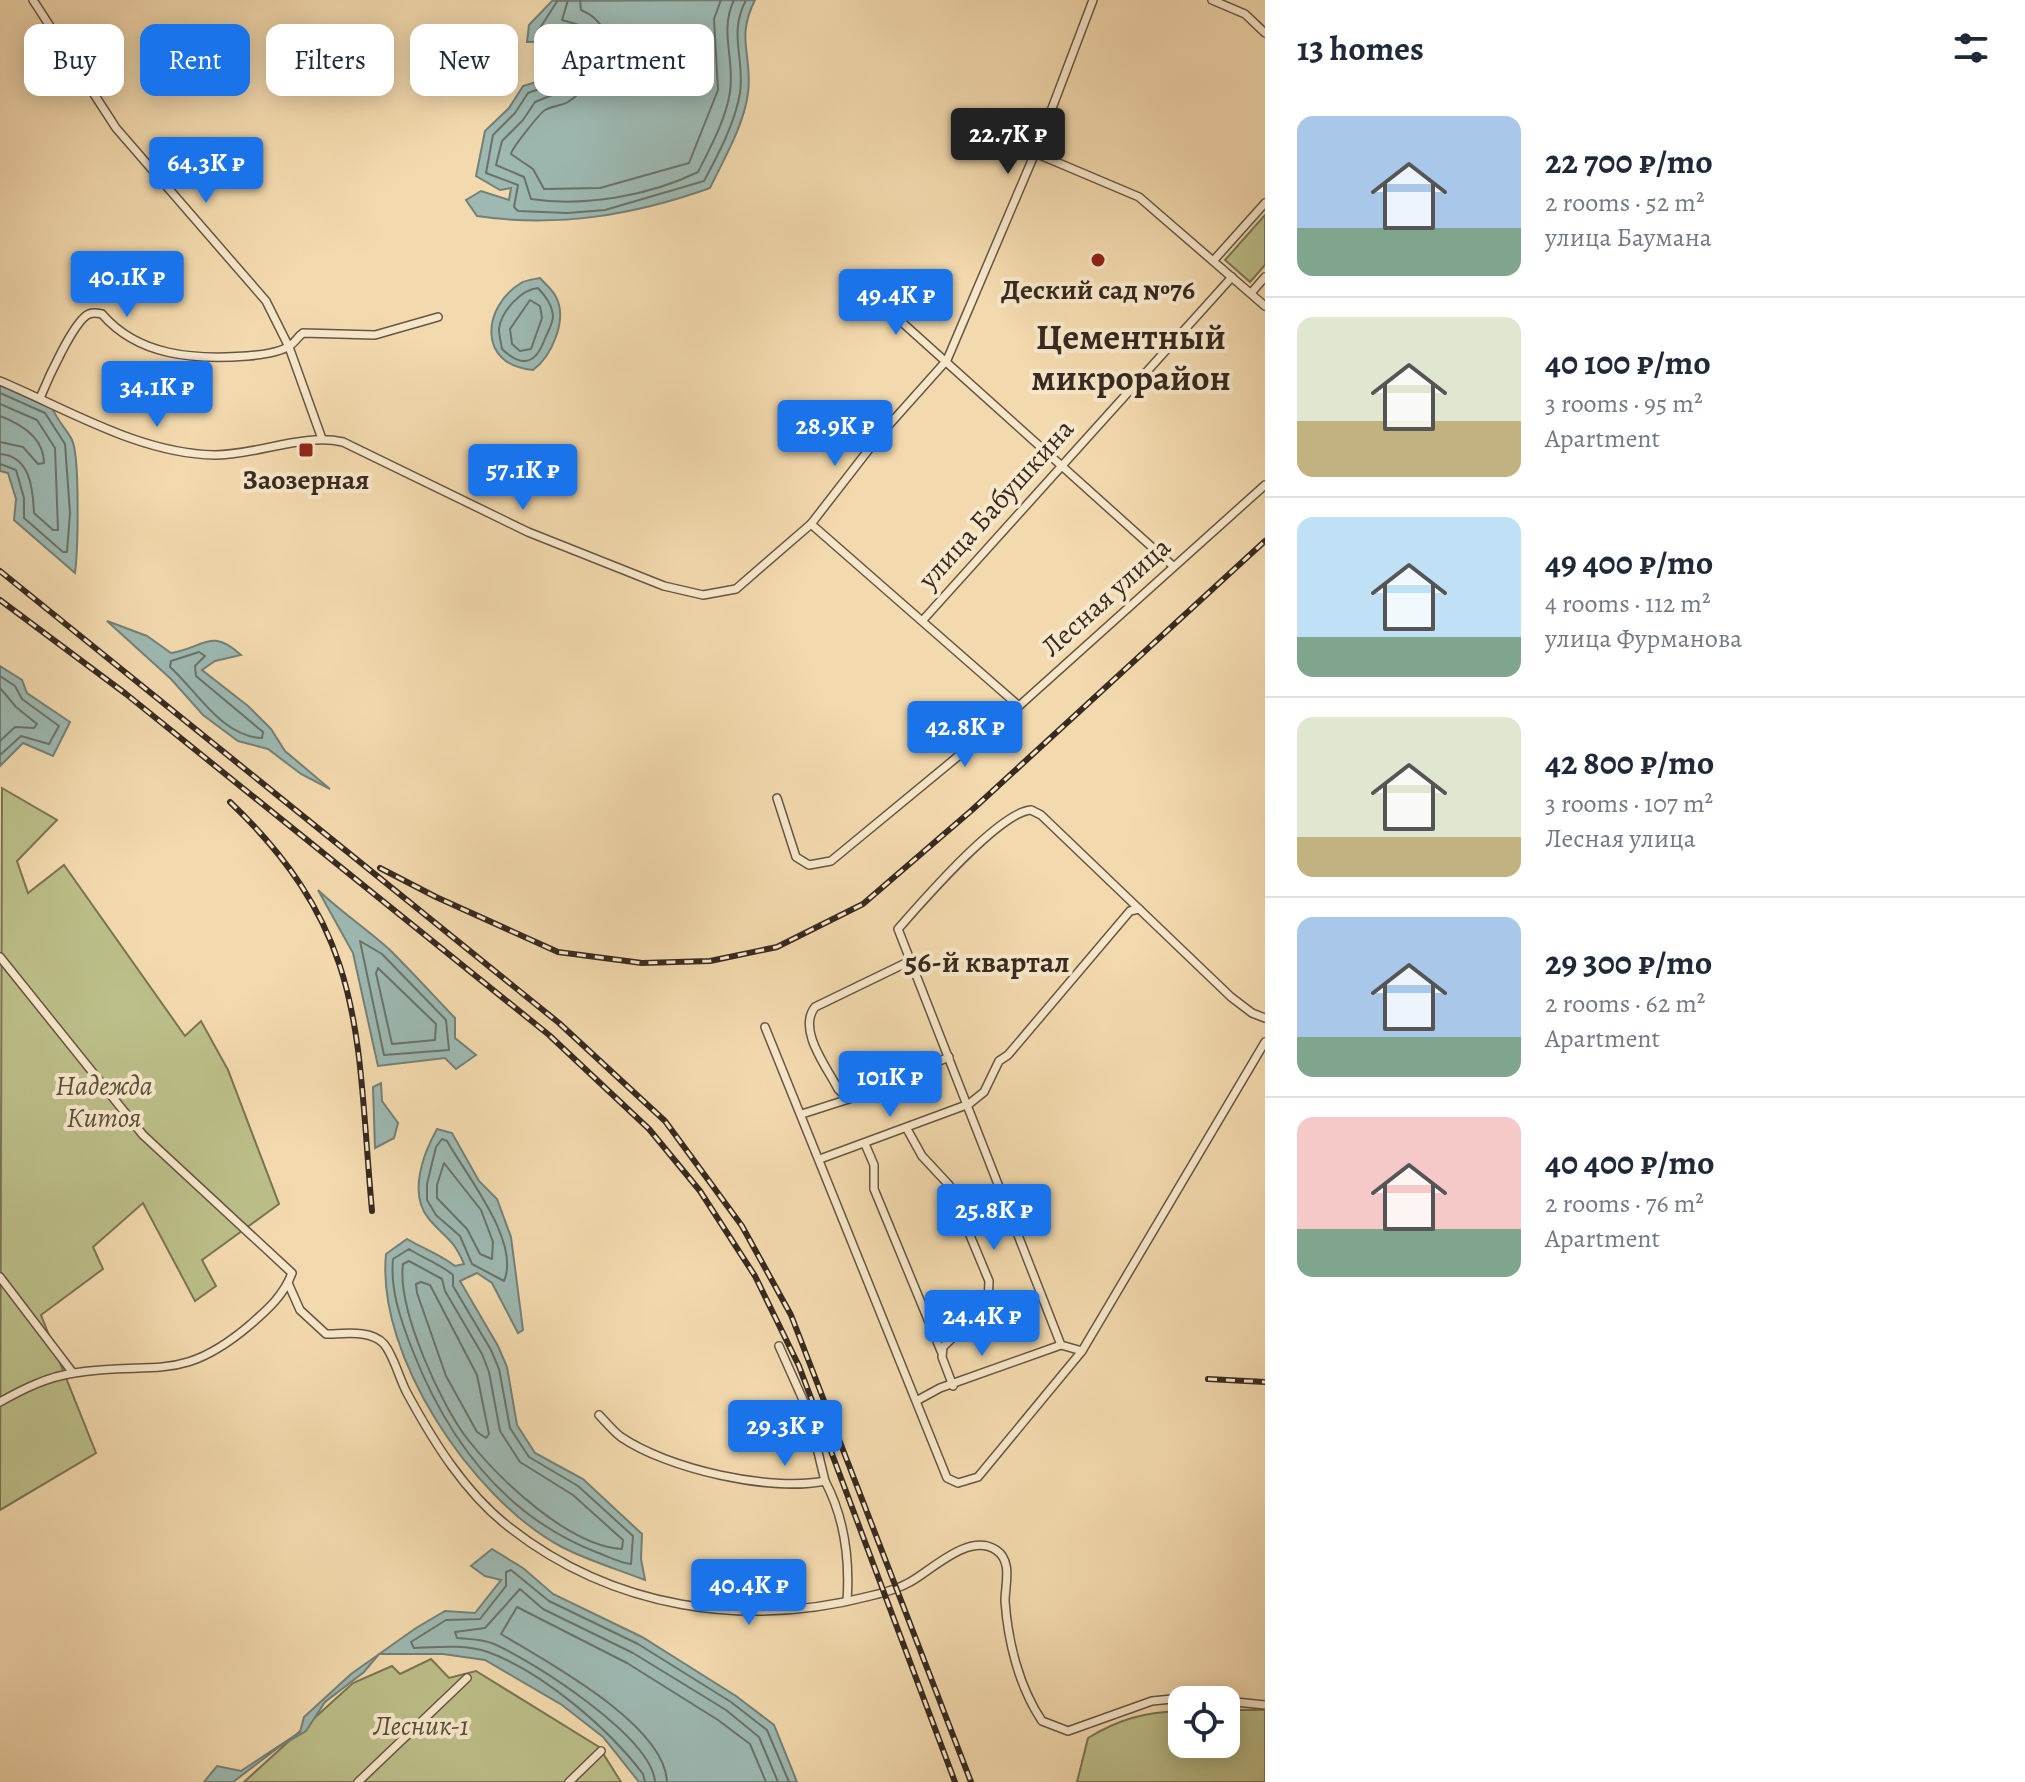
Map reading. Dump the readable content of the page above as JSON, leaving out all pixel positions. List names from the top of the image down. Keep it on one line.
{"streets":{"street":["улица Бабушкина","Лесная улица"]},"districts":["Цементный микрорайон","56-й квартал"],"parks":["Надежда Китоя","Лесник-1"],"places":{"other":["Деский сад №76"],"transit":["Заозерная"]},"page":{"heading":"13 homes","chip":["Buy","Rent","Filters","New","Apartment"],"list":[{"name":"22 700 ₽/mo","note":"2 rooms · 52 m² · улица Баумана"},{"name":"40 100 ₽/mo","note":"3 rooms · 95 m² · Apartment"},{"name":"49 400 ₽/mo","note":"4 rooms · 112 m² · улица Фурманова"},{"name":"42 800 ₽/mo","note":"3 rooms · 107 m² · Лесная улица"},{"name":"29 300 ₽/mo","note":"2 rooms · 62 m² · Apartment"},{"name":"40 400 ₽/mo","note":"2 rooms · 76 m² · Apartment"}],"price":["22.7K ₽","64.3K ₽","40.1K ₽","49.4K ₽","34.1K ₽","28.9K ₽","57.1K ₽","42.8K ₽","101K ₽","25.8K ₽","24.4K ₽","29.3K ₽","40.4K ₽"]}}
